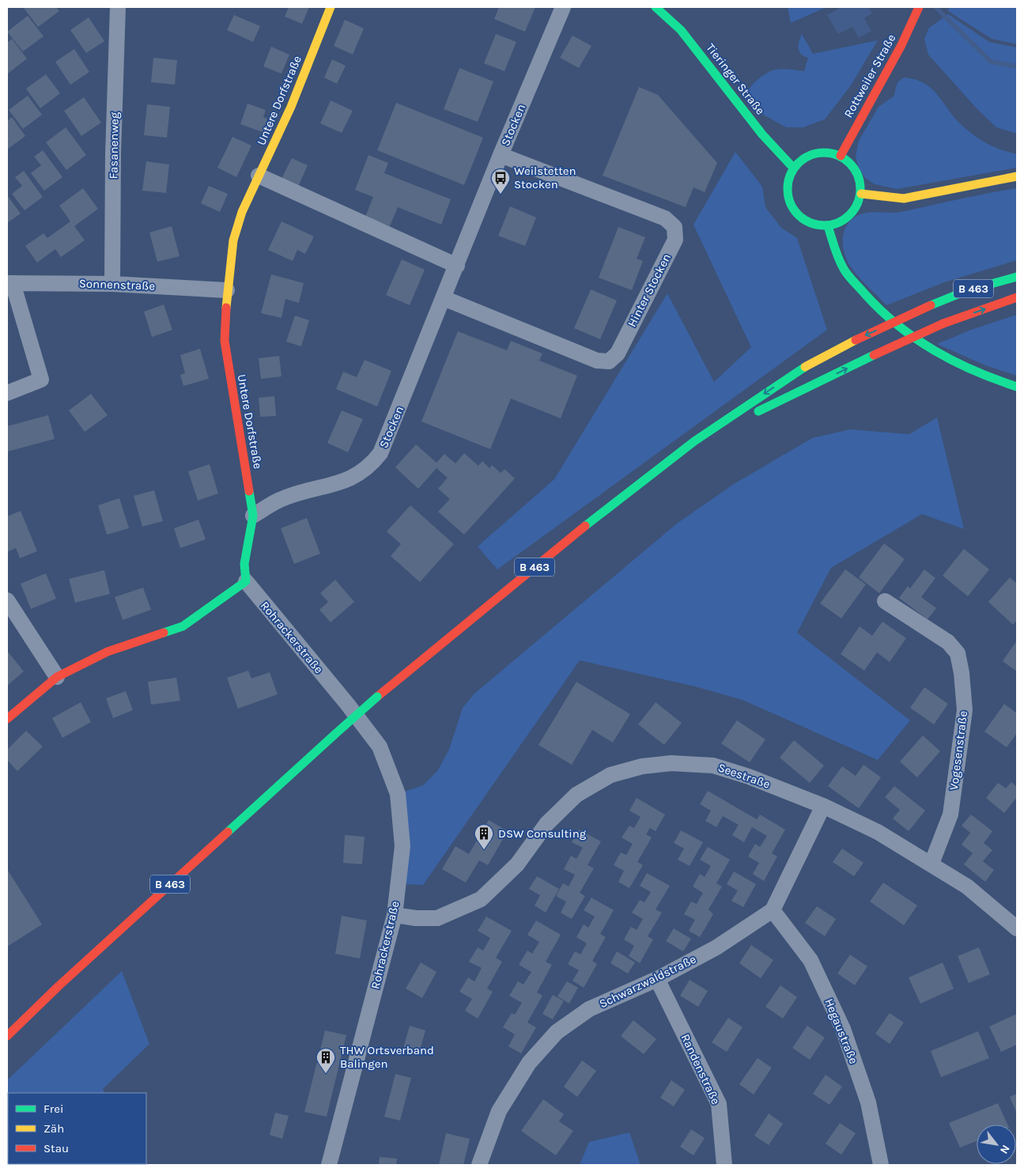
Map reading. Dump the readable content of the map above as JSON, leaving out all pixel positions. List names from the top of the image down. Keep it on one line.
{"streets":{"main road":["Rottweiler Straße","Tieringer Straße","Untere Dorfstraße","B 463"],"street":["Stocken","Fasanenweg","Sonnenstraße","Hinter Stocken","Rohrackerstraße","Vogesenstraße","Seestraße","Schwarzwaldstraße","Hegaustraße","Randenstraße"]},"crossings":[["Rottweiler Straße","Tieringer Straße"],["Untere Dorfstraße","Stocken"],["Untere Dorfstraße","Sonnenstraße"],["Untere Dorfstraße","Rohrackerstraße"],["Stocken","Hinter Stocken"],["Fasanenweg","Sonnenstraße"],["Rohrackerstraße","Seestraße"],["Vogesenstraße","Seestraße"],["Schwarzwaldstraße","Hegaustraße"],["Schwarzwaldstraße","Randenstraße"]],"places":{"bus stop":["Weilstetten Stocken"],"building":["DSW Consulting","THW Ortsverband Balingen"]},"legend":["Frei","Zäh","Stau"],"north":"bottom right"}
